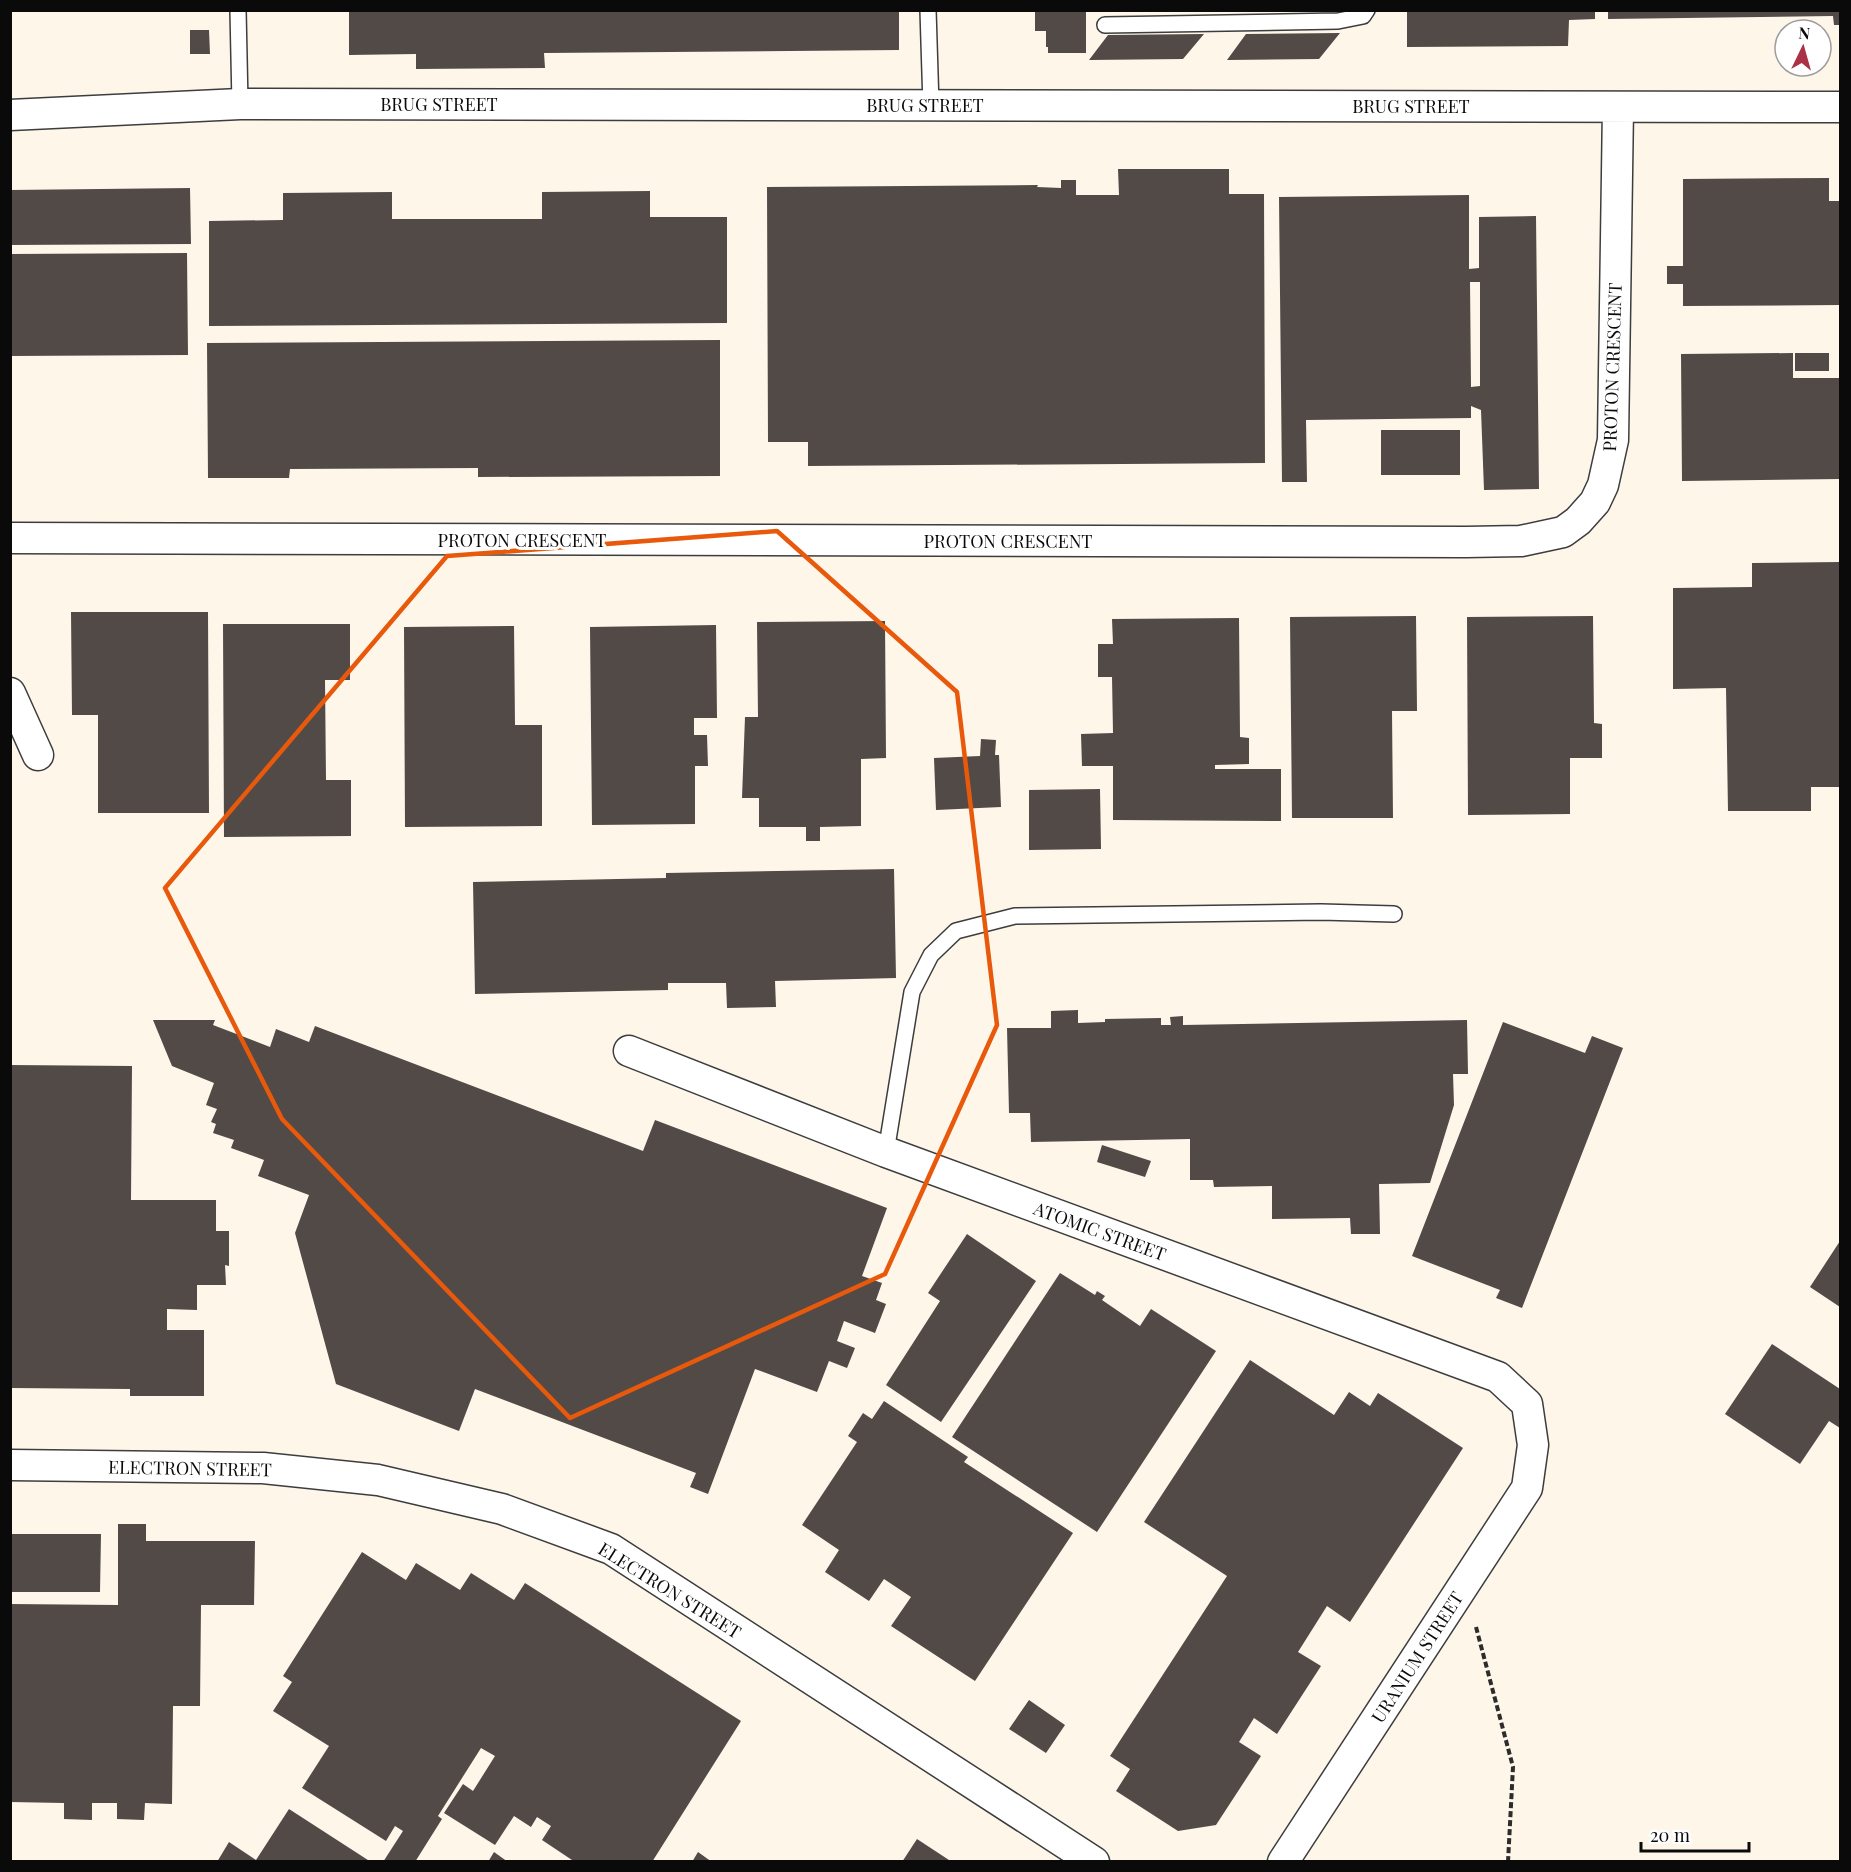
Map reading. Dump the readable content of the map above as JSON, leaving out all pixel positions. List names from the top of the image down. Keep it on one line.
{"streets":{"street":["BRUG STREET","PROTON CRESCENT","ATOMIC STREET","ELECTRON STREET","URANIUM STREET"]},"crossings":[["BRUG STREET","PROTON CRESCENT"],["ATOMIC STREET","URANIUM STREET"]],"scale_bar":"20 m","north":"top"}
